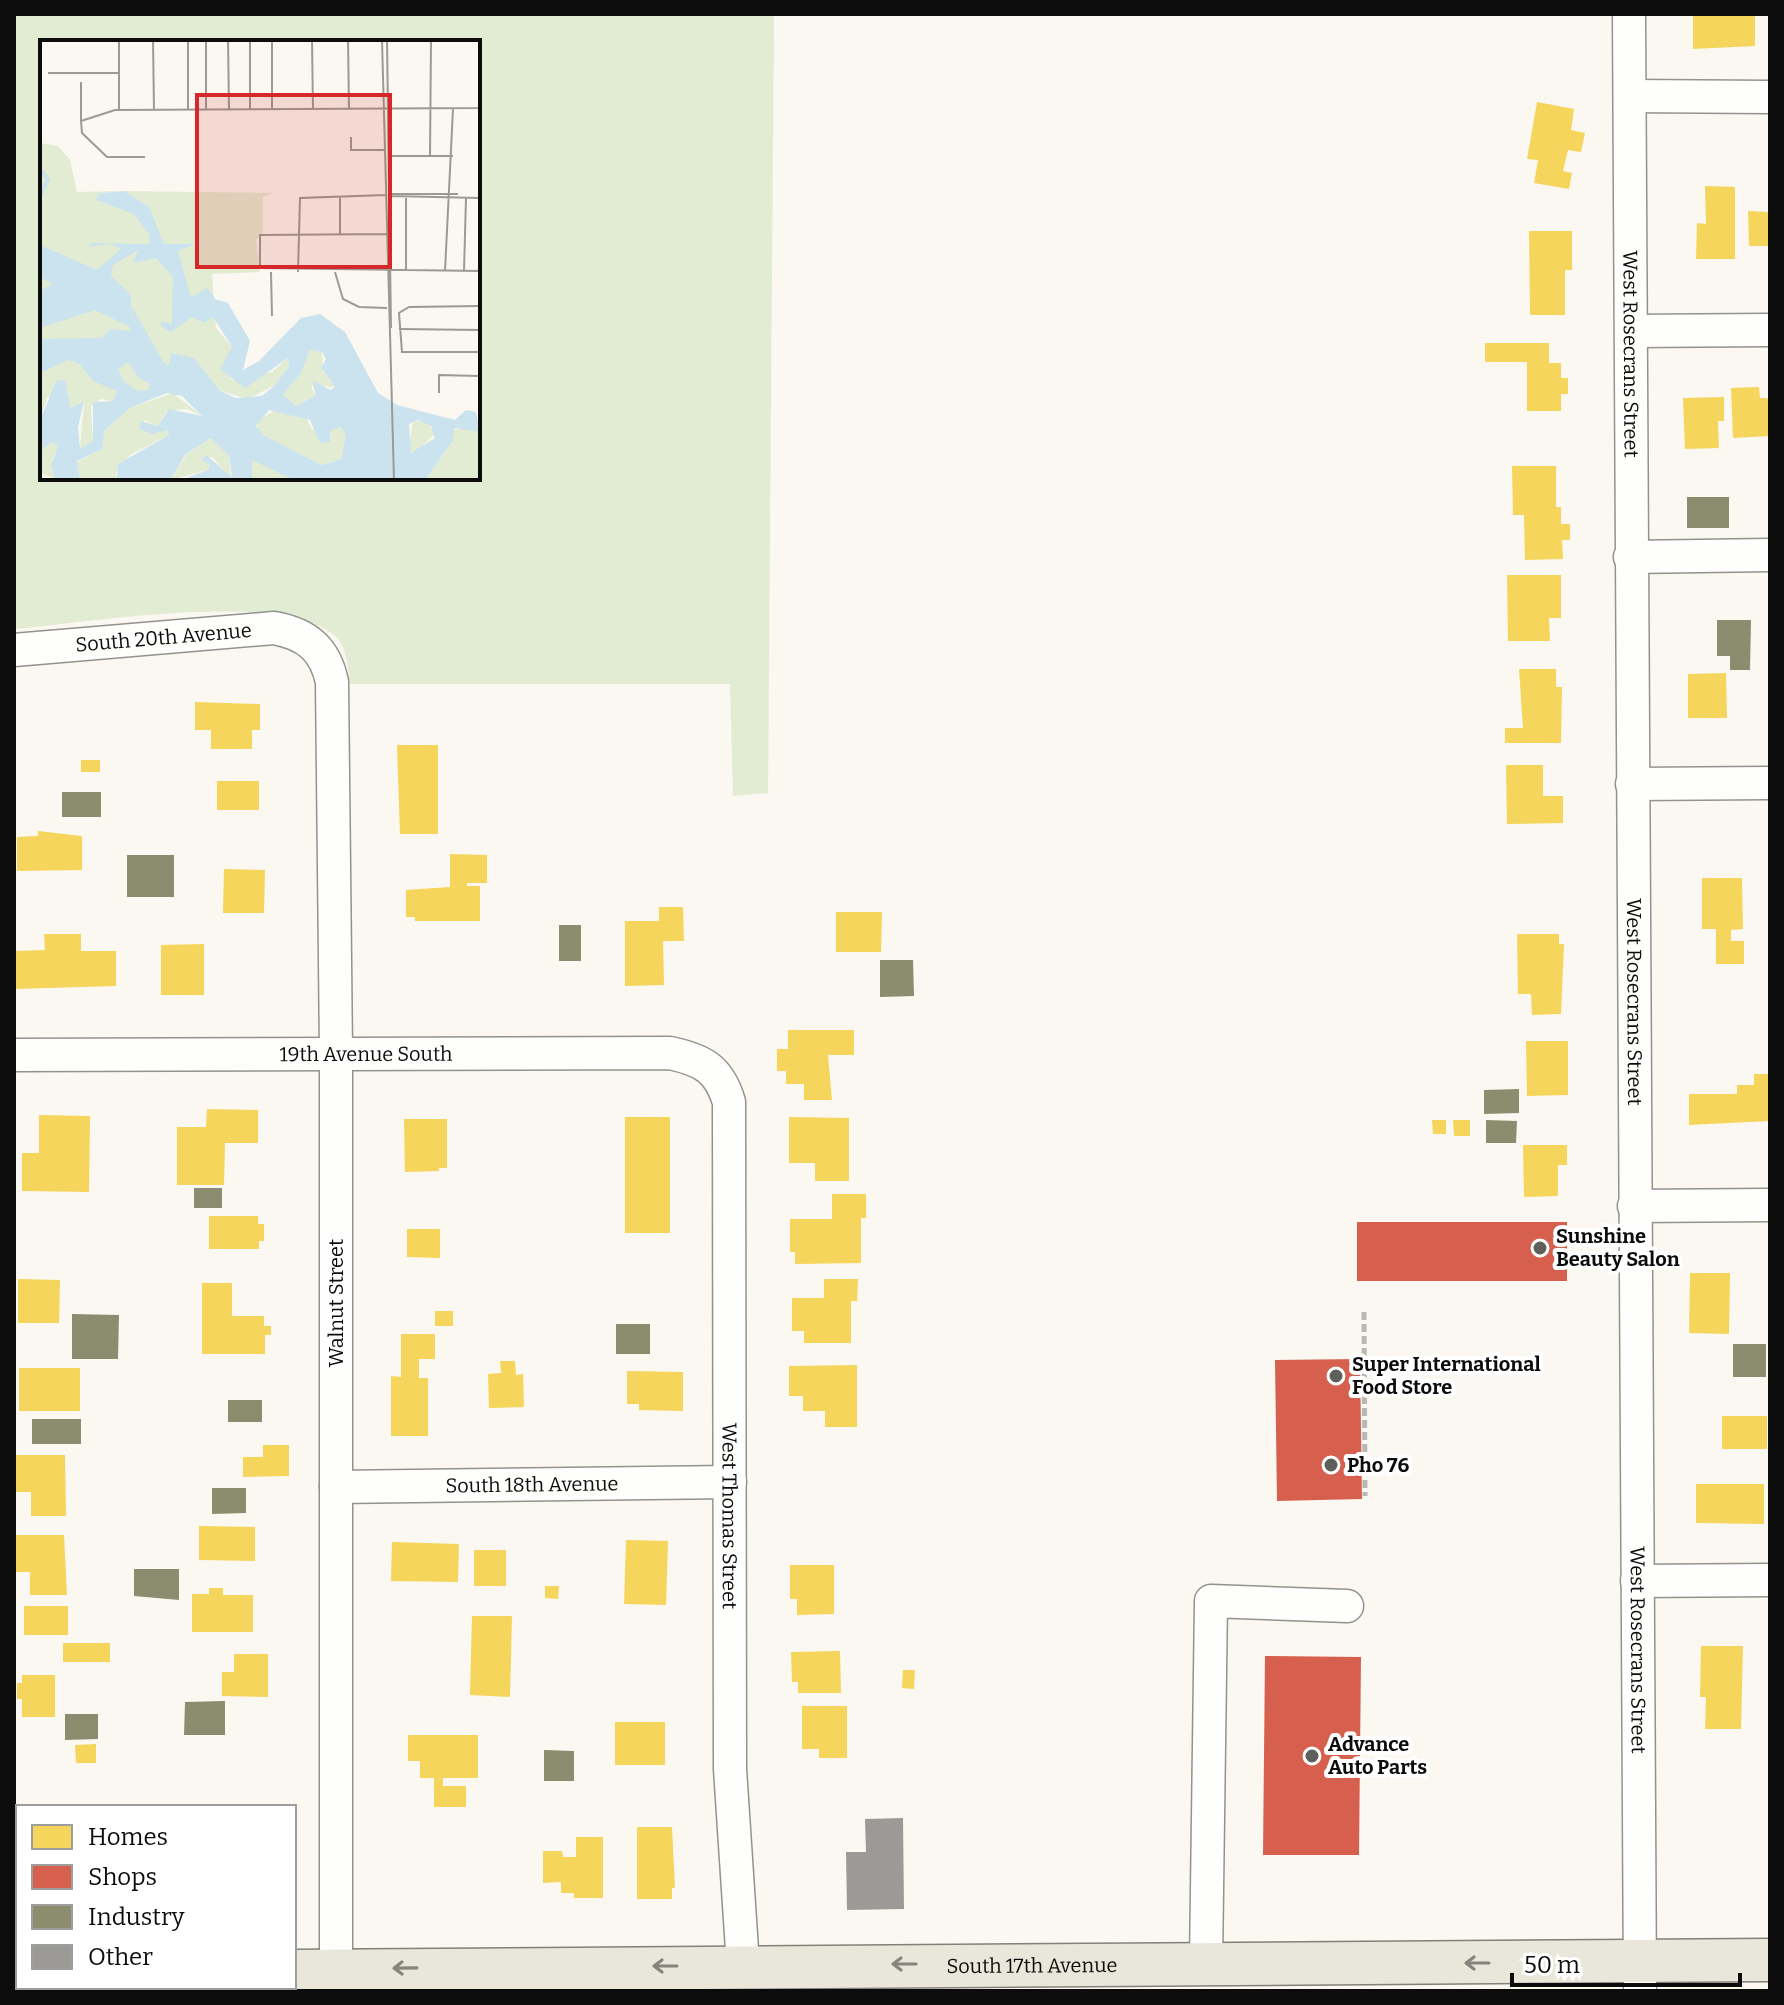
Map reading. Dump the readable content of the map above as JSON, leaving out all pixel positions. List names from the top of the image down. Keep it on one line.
{"streets":{"main road":["South 17th Avenue"],"street":["West Rosecrans Street","South 20th Avenue","19th Avenue South","Walnut Street","South 18th Avenue","West Thomas Street"]},"crossings":[["West Rosecrans Street","South 17th Avenue"],["South 20th Avenue","Walnut Street"],["19th Avenue South","Walnut Street"],["19th Avenue South","West Thomas Street"],["Walnut Street","South 18th Avenue"],["Walnut Street","South 17th Avenue"],["South 18th Avenue","West Thomas Street"],["West Thomas Street","South 17th Avenue"]],"one_way":["South 17th Avenue"],"places":["Sunshine Beauty Salon","Super International Food Store","Pho 76","Advance Auto Parts"],"legend":["Homes","Shops","Industry","Other"],"scale_bar":"50 m"}
